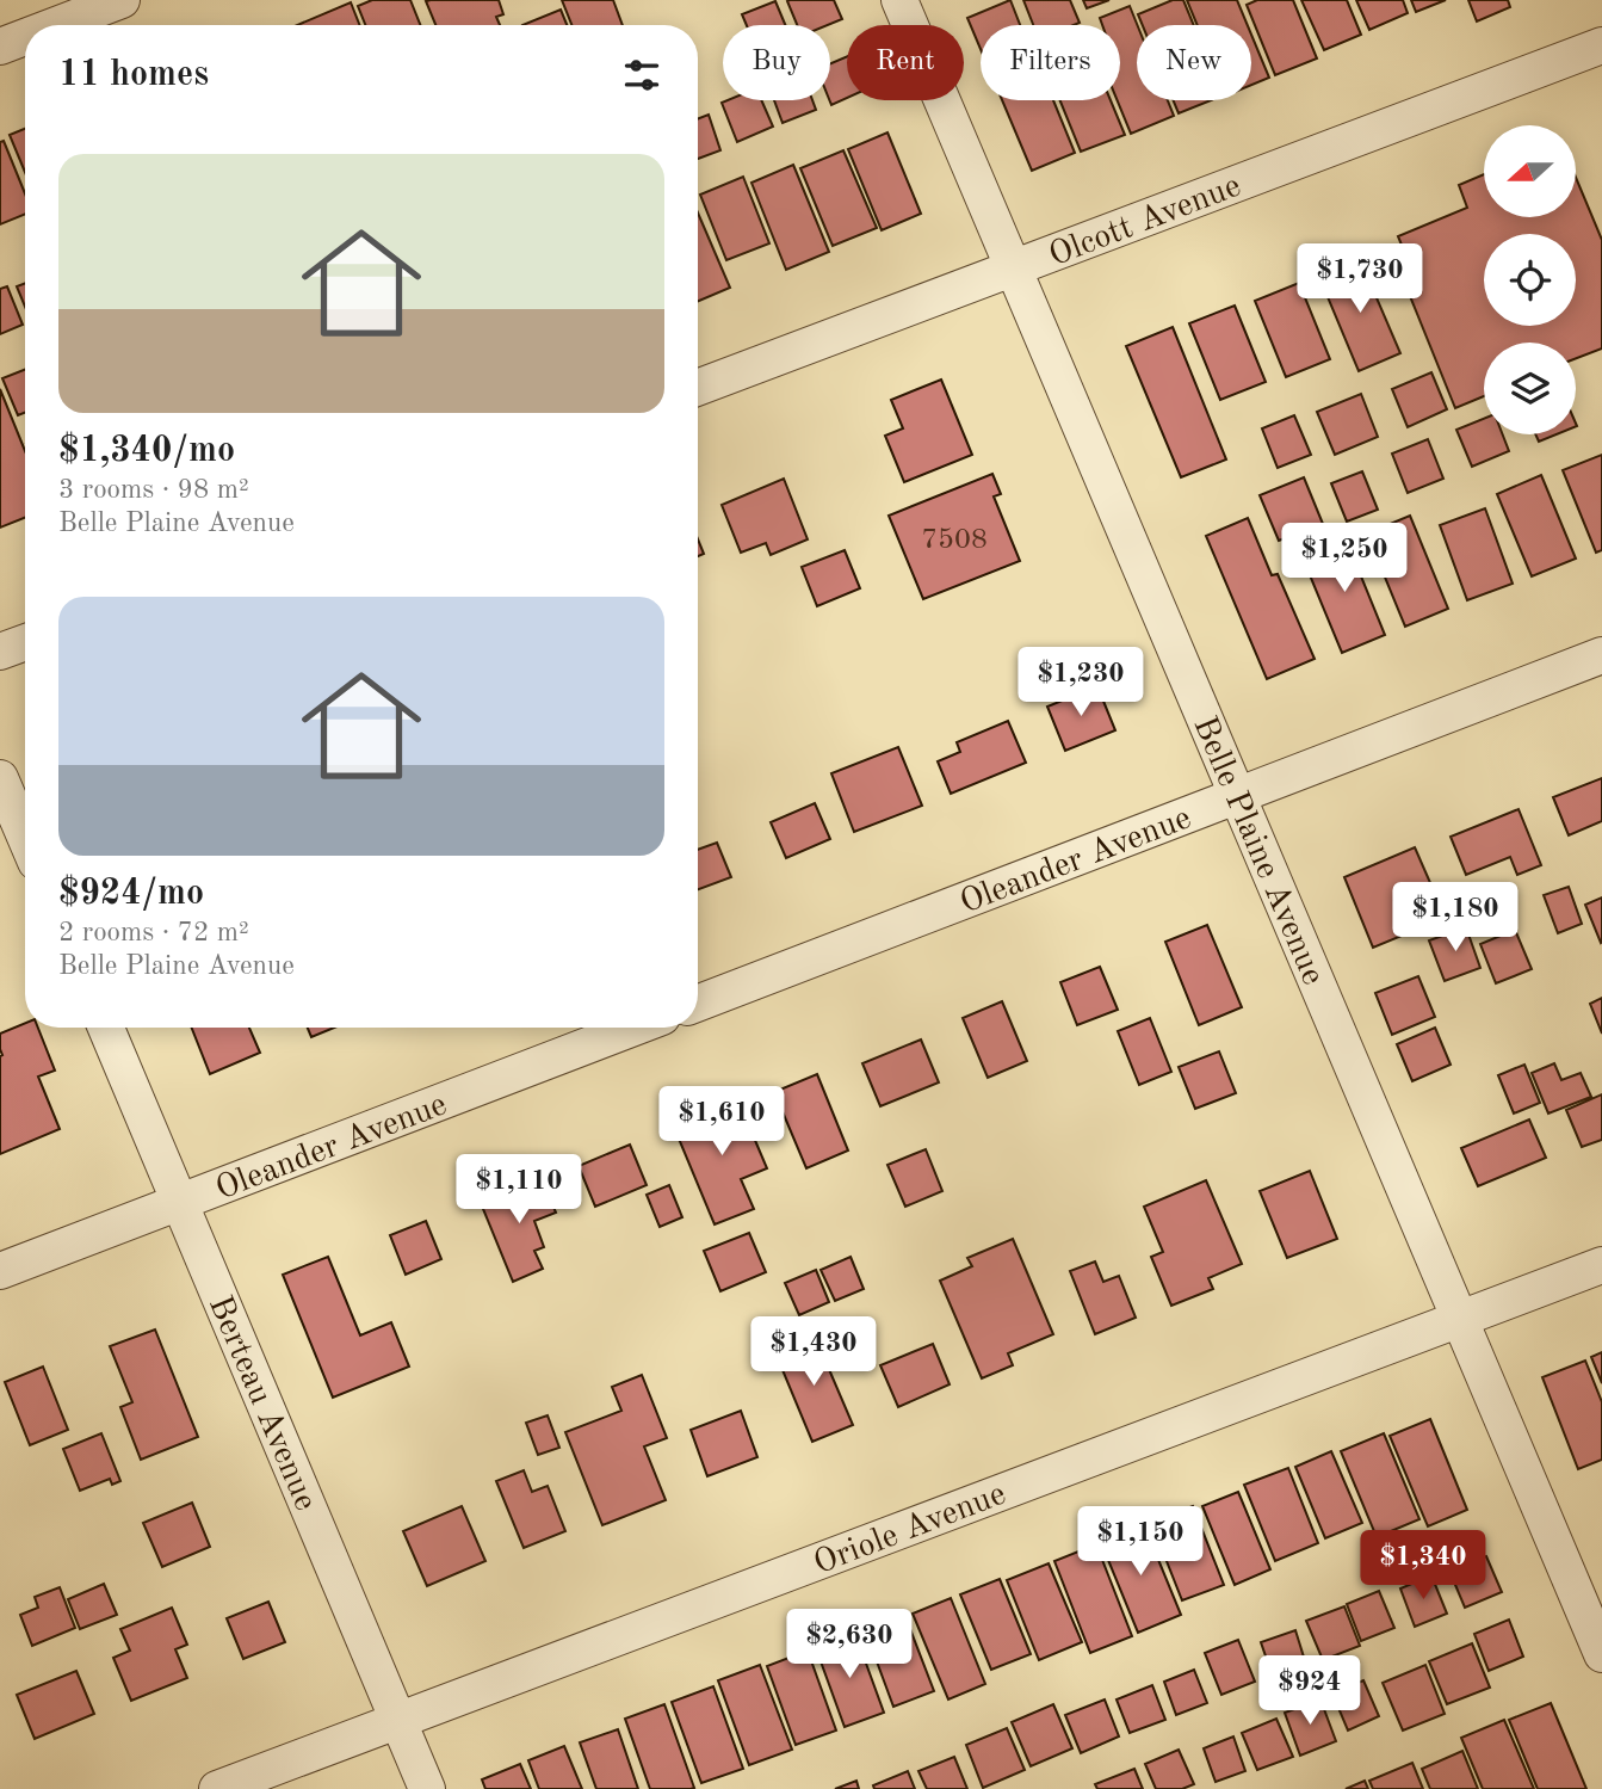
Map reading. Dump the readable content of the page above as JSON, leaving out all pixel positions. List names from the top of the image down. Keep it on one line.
{"streets":{"street":["Olcott Avenue","Belle Plaine Avenue","Oleander Avenue","Berteau Avenue","Oriole Avenue"]},"crossings":[["Olcott Avenue","Belle Plaine Avenue"],["Belle Plaine Avenue","Oleander Avenue"],["Belle Plaine Avenue","Oriole Avenue"],["Oleander Avenue","Berteau Avenue"],["Berteau Avenue","Oriole Avenue"]],"house_numbers":["7508"],"north":"left","page":{"chip":["Buy","Rent","Filters","New"],"heading":"11 homes","list":[{"name":"$1,340/mo","note":"3 rooms · 98 m² · Belle Plaine Avenue"},{"name":"$924/mo","note":"2 rooms · 72 m² · Belle Plaine Avenue"}],"price":["$1,730","$1,250","$1,230","$1,180","$1,610","$1,110","$1,430","$1,150","$1,340","$2,630","$924"]}}
